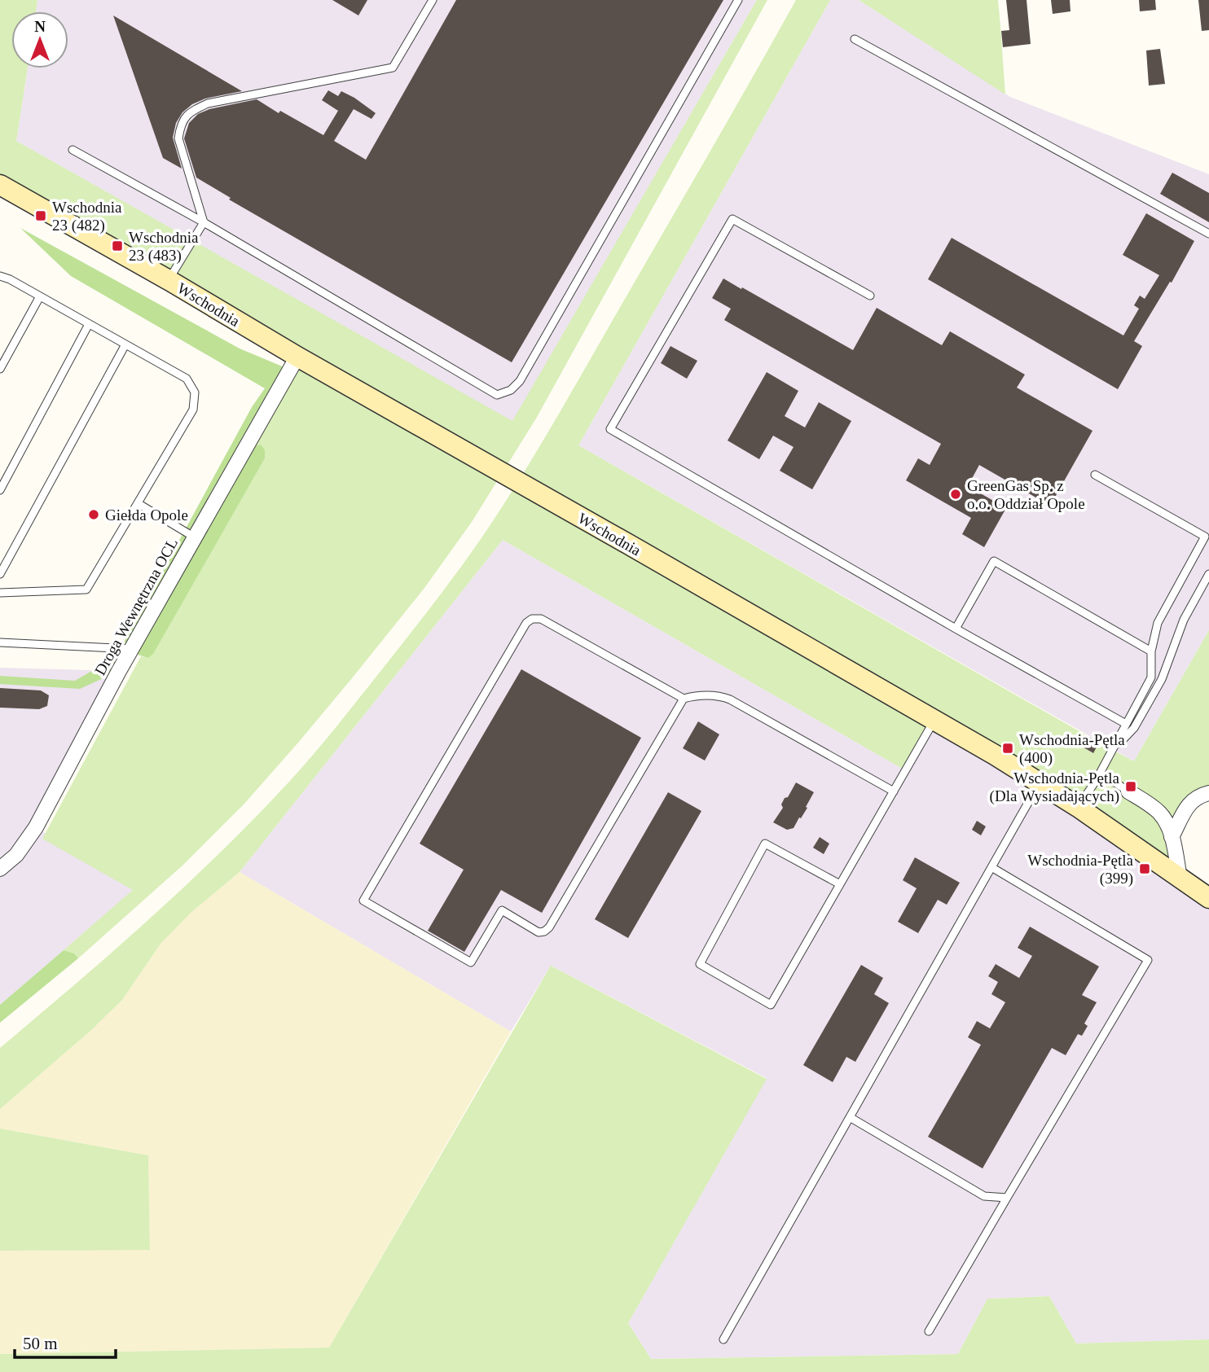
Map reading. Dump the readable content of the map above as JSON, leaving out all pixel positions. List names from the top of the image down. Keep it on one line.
{"streets":{"street":["Wschodnia","Droga Wewnętrzna OCL"]},"crossings":[["Wschodnia","Droga Wewnętrzna OCL"]],"places":{"transit":["Wschodnia 23 (482)","Wschodnia 23 (483)","Wschodnia-Pętla (400)","Wschodnia-Pętla (Dla Wysiadających)","Wschodnia-Pętla (399)"],"other":["GreenGas Sp. z o.o. Oddział Opole","Giełda Opole"]},"scale_bar":"50 m","north":"top"}
